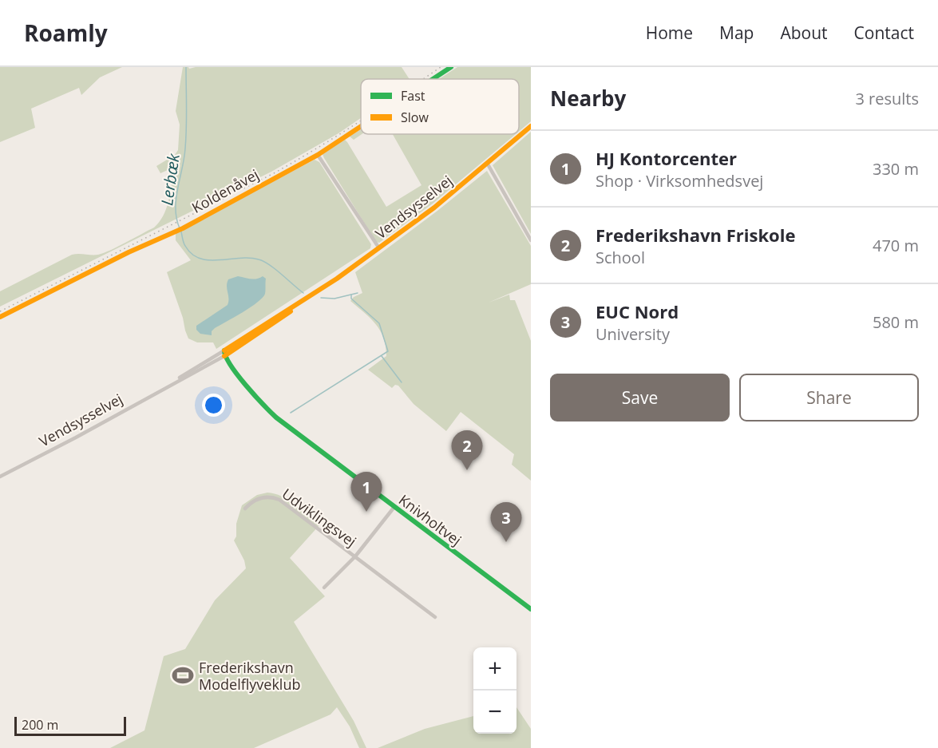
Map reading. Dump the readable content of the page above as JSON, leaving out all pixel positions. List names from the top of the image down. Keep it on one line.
{"streets":{"street":["Koldenåvej","Vendsysselvej","Udviklingsvej","Knivholtvej"]},"crossings":[["Vendsysselvej","Knivholtvej"]],"water":["Lerbæk"],"places":{"sports":["Frederikshavn Modelflyveklub"]},"legend":["Fast","Slow"],"scale_bar":"200 m","page":{"header":"Roamly","nav":["Home","Map","About","Contact"],"heading":["Nearby","3 results"],"list":[{"mark":"1","name":"HJ Kontorcenter","note":"Shop · Virksomhedsvej","value":"330 m"},{"mark":"2","name":"Frederikshavn Friskole","note":"School","value":"470 m"},{"mark":"3","name":"EUC Nord","note":"University","value":"580 m"}],"buttons":["Save","Share"],"pins":["2","1","3"],"map_buttons":["+","−"],"scale":"200 m"}}
